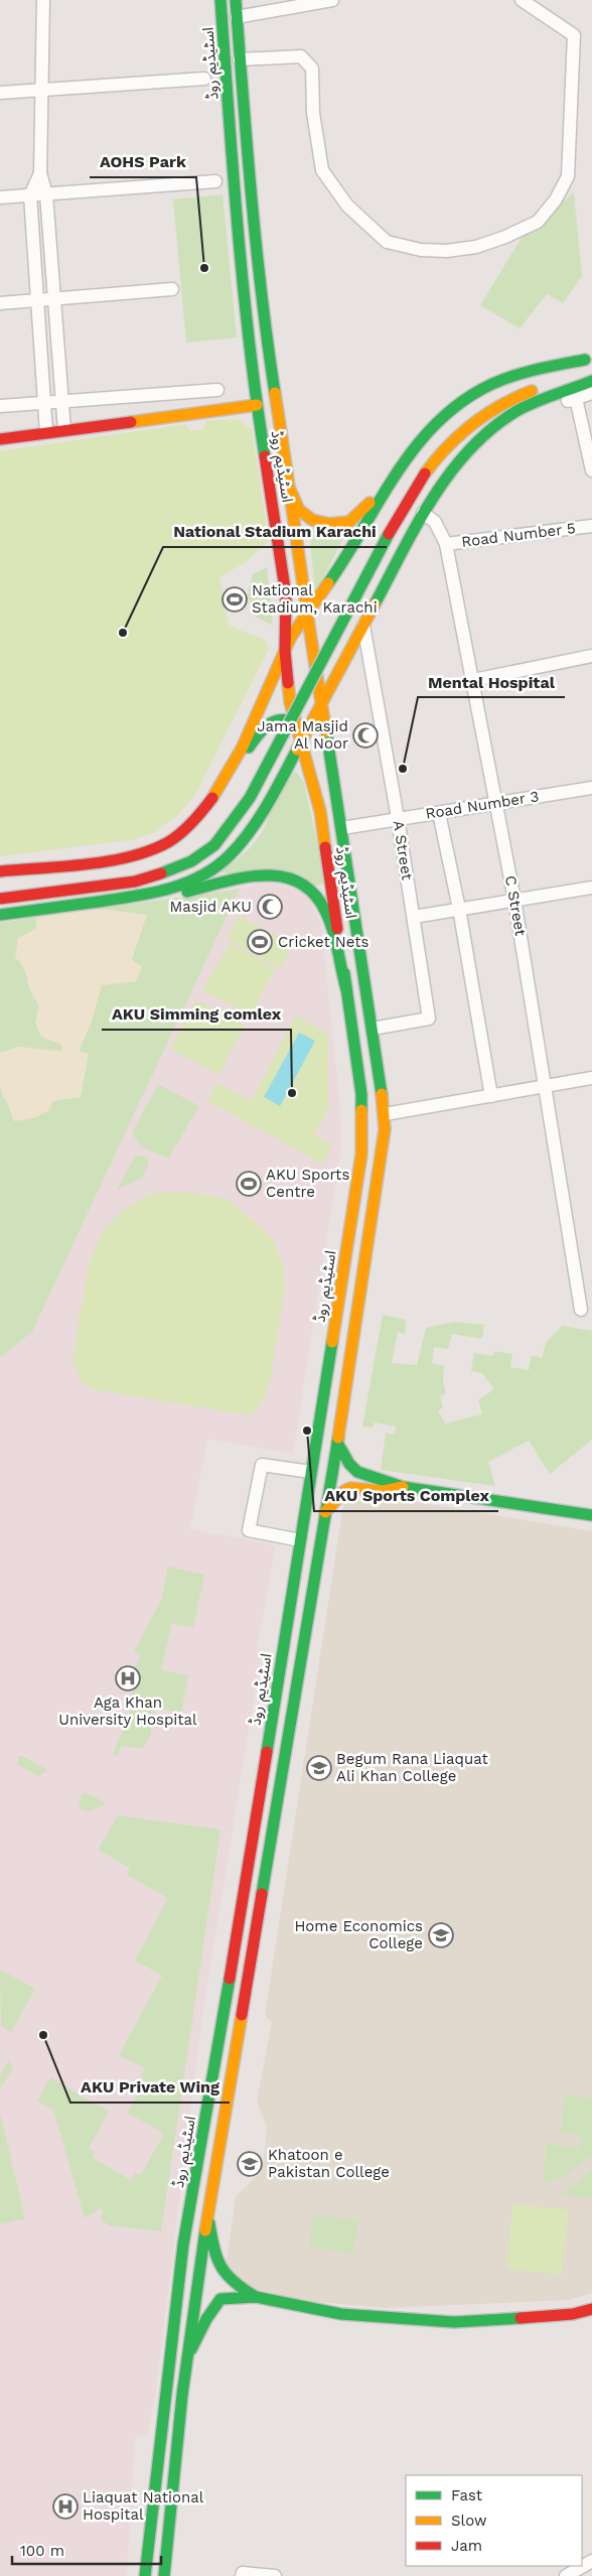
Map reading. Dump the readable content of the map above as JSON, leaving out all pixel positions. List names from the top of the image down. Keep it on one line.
{"streets":{"main road":["اسٹیڈیم روڈ"],"street":["Road Number 5","Road Number 3","A Street","C Street"]},"crossings":[["اسٹیڈیم روڈ","Road Number 3"],["اسٹیڈیم روڈ","A Street"],["Road Number 5","C Street"],["Road Number 3","A Street"],["Road Number 3","C Street"]],"places":{"other":["AOHS Park","National Stadium Karachi","Mental Hospital","AKU Simming comlex","AKU Sports Complex","AKU Private Wing"],"sports":["National Stadium, Karachi","Cricket Nets","AKU Sports Centre"],"mosque":["Jama Masjid Al Noor","Masjid AKU"],"hospital":["Aga Khan University Hospital","Liaquat National Hospital"],"school or university":["Begum Rana Liaquat Ali Khan College","Home Economics College","Khatoon e Pakistan College"]},"legend":["Fast","Slow","Jam"],"scale_bar":"100 m"}
